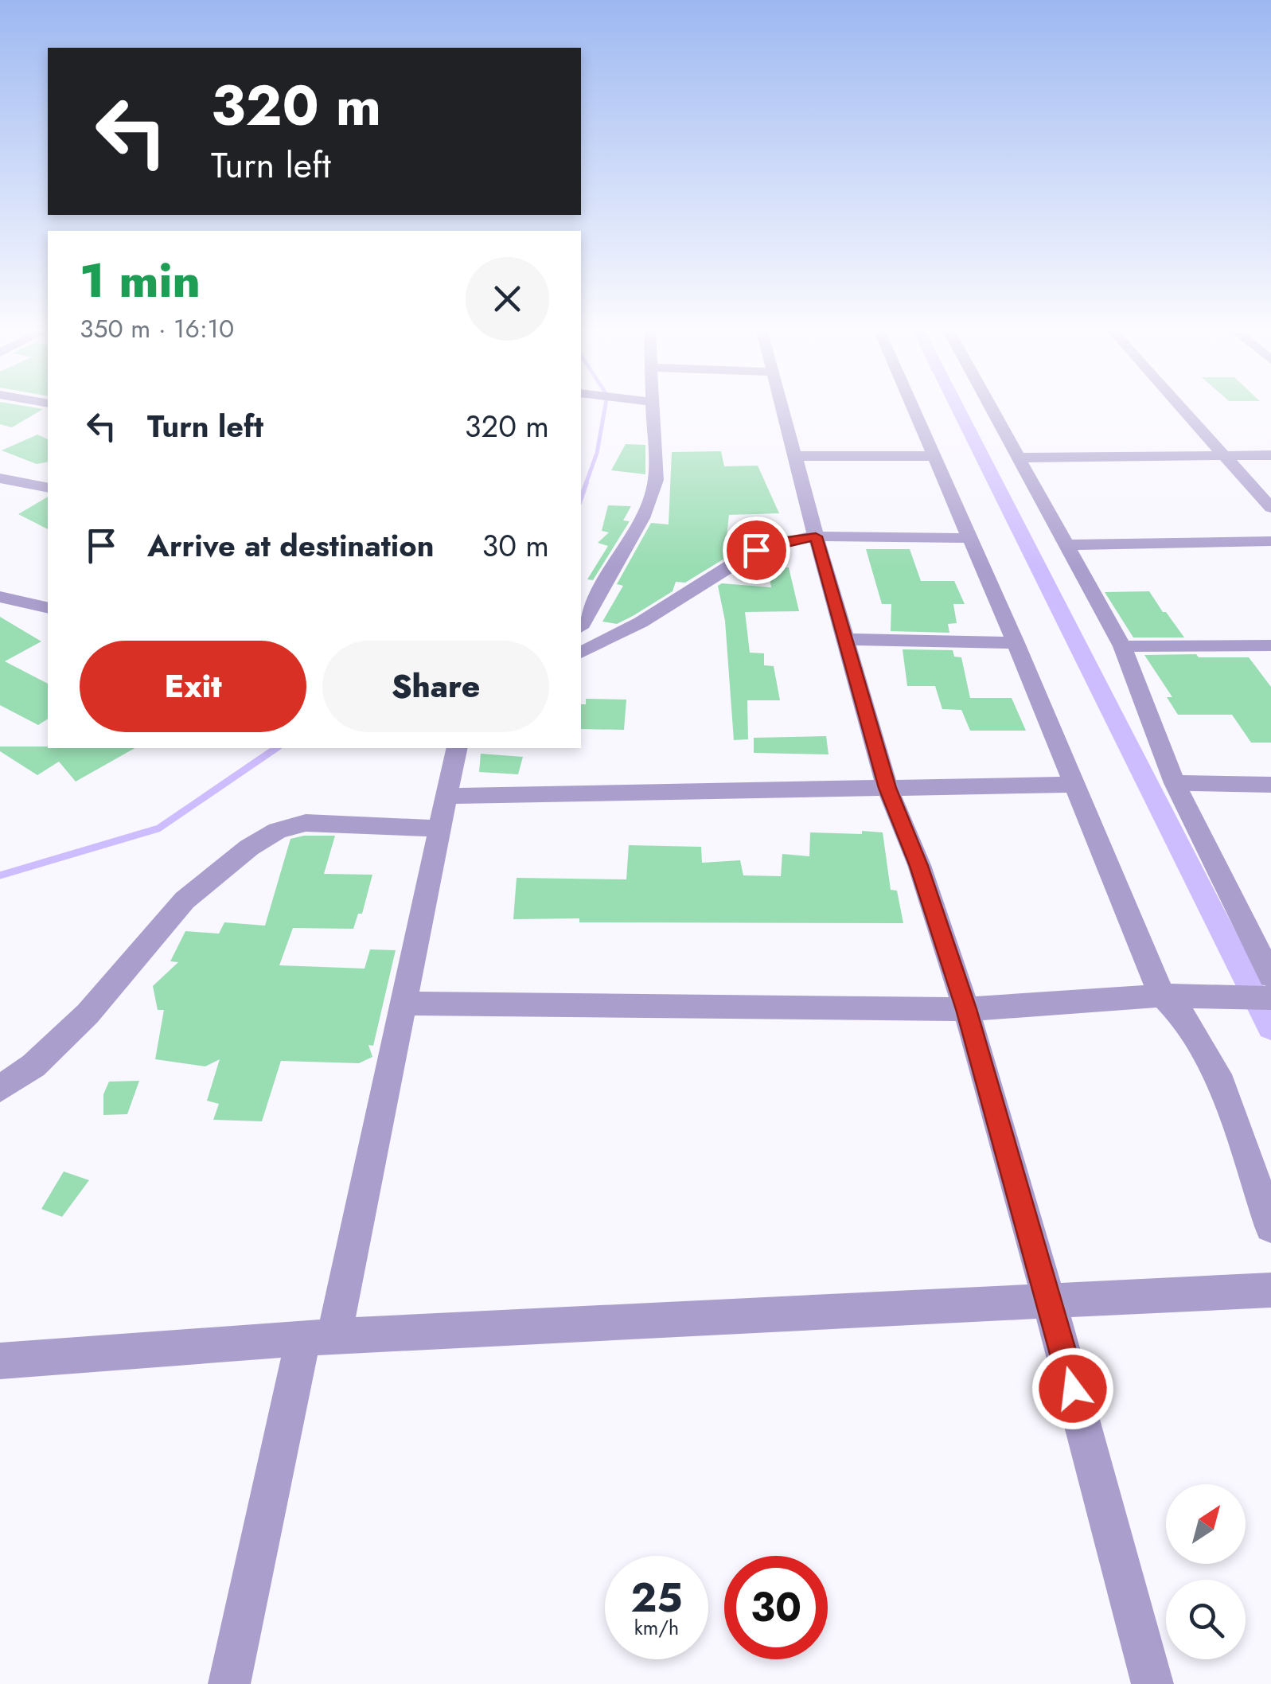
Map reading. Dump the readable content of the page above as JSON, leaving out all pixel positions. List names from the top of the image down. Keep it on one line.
{"north":"top right","page":{"turn":["320 m","Turn left"],"heading":["1 min","350 m · 16:10"],"list":[{"name":"Turn left","value":"320 m"},{"name":"Arrive at destination","value":"30 m"}],"buttons":["Exit","Share"],"speed":"25 km/h","limit":"30"}}
